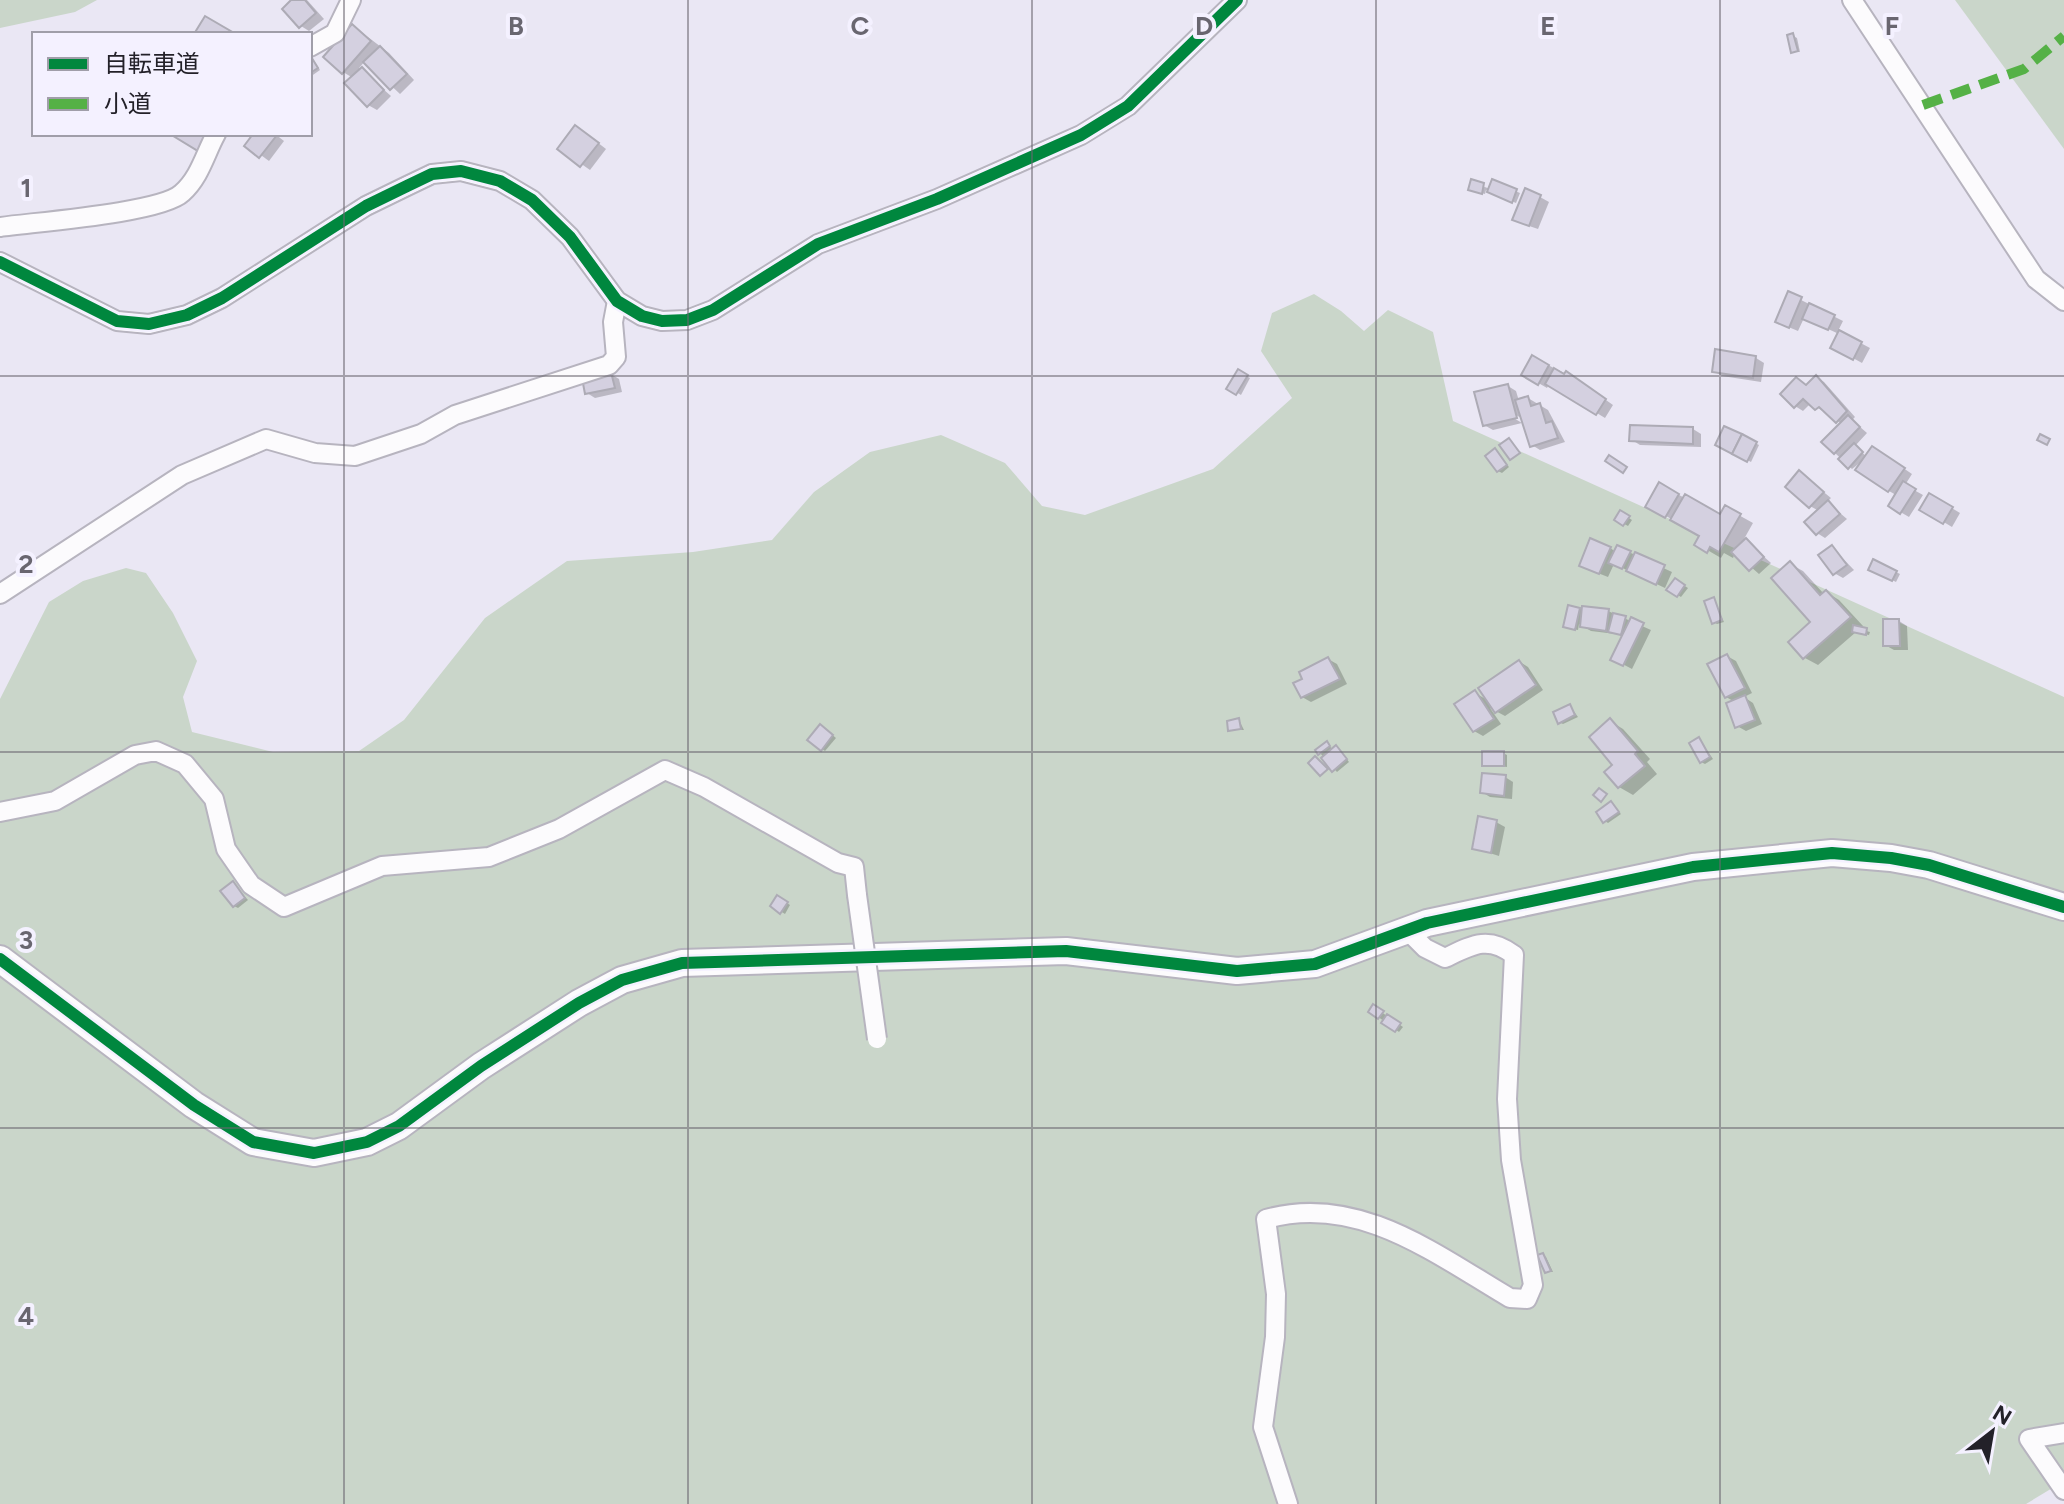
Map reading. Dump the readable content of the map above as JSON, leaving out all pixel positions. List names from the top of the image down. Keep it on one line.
{"legend":["自転車道","小道"],"north":"top right","grid":{"columns":["B","C","D","E","F"],"rows":["1","2","3","4"]}}
